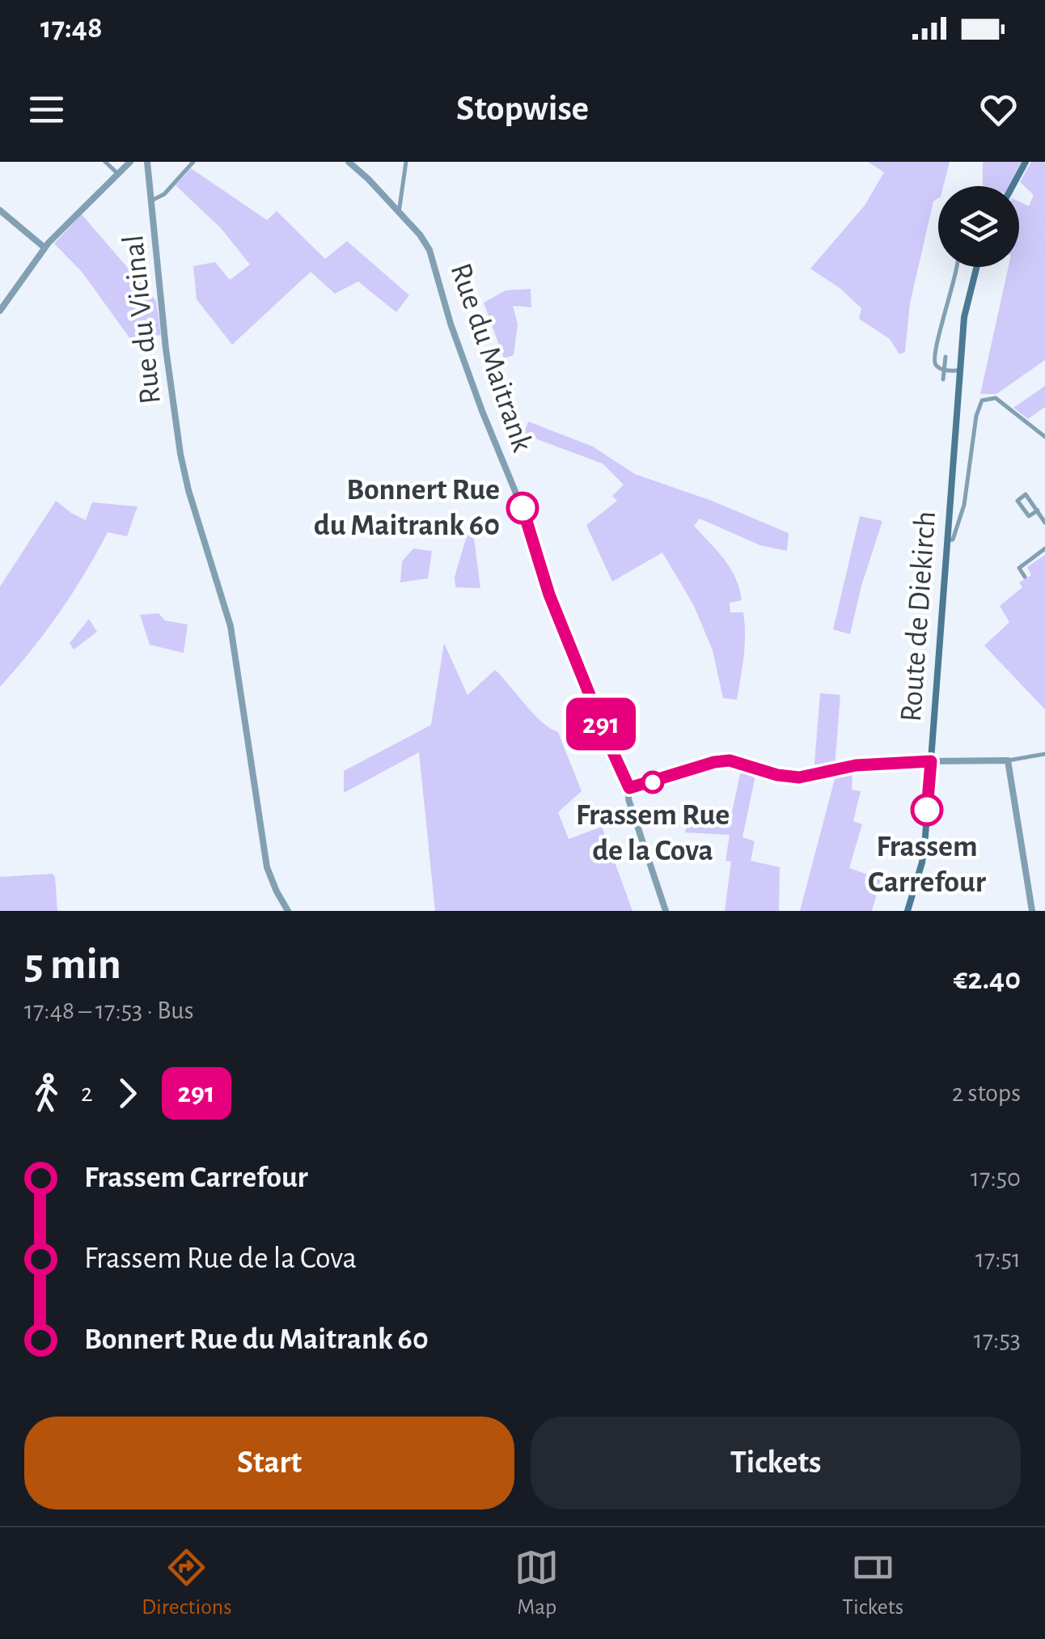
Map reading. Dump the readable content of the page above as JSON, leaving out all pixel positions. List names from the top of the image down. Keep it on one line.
{"streets":{"main road":["Route de Diekirch"],"street":["Rue du Vicinal","Rue du Maitrank"]},"places":["Bonnert Rue du Maitrank 60","Frassem Rue de la Cova","Frassem Carrefour"],"lines":["bus line 291"],"page":{"status":"17:48","header":"Stopwise","on_map":"291","heading":["5 min","17:48 – 17:53 · Bus","€2.40"],"legs":["2","291","2 stops"],"list":[{"name":"Frassem Carrefour","value":"17:50"},{"name":"Frassem Rue de la Cova","value":"17:51"},{"name":"Bonnert Rue du Maitrank 60","value":"17:53"}],"buttons":["Start","Tickets"],"tabs":["Directions","Map","Tickets"]}}
